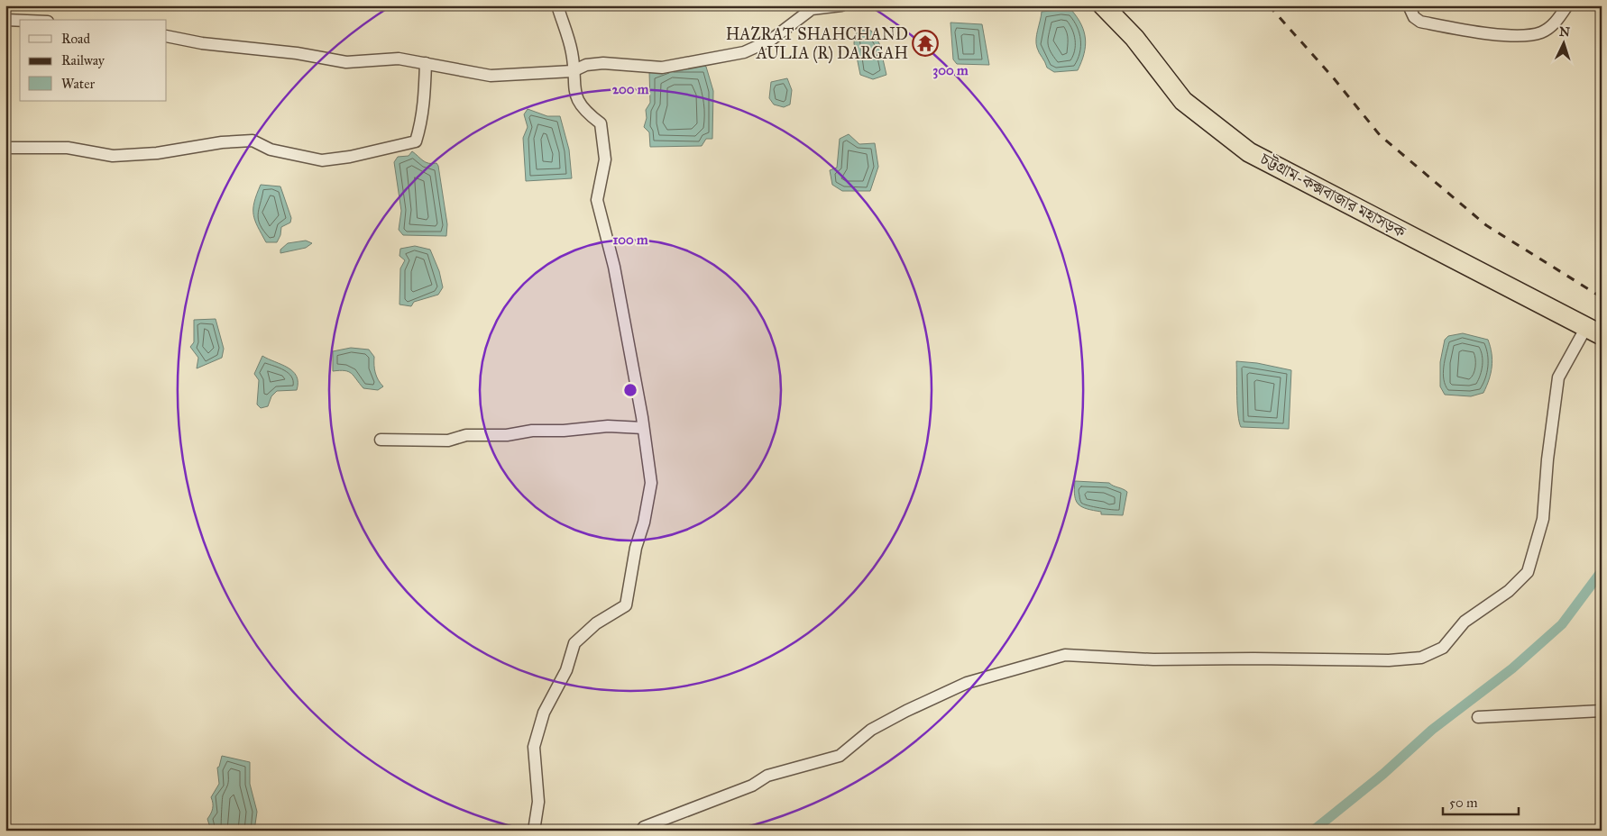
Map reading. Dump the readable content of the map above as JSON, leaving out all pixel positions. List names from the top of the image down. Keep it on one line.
{"streets":{"highway":["চট্টগ্রাম-কক্সবাজার মহাসড়ক"]},"places":{"temple":["HAZRAT SHAHCHAND AULIA (R) DARGAH"]},"legend":["Road","Railway","Water"],"scale_bar":"50 m","north":"top","rings":["300 m","200 m","100 m"]}
